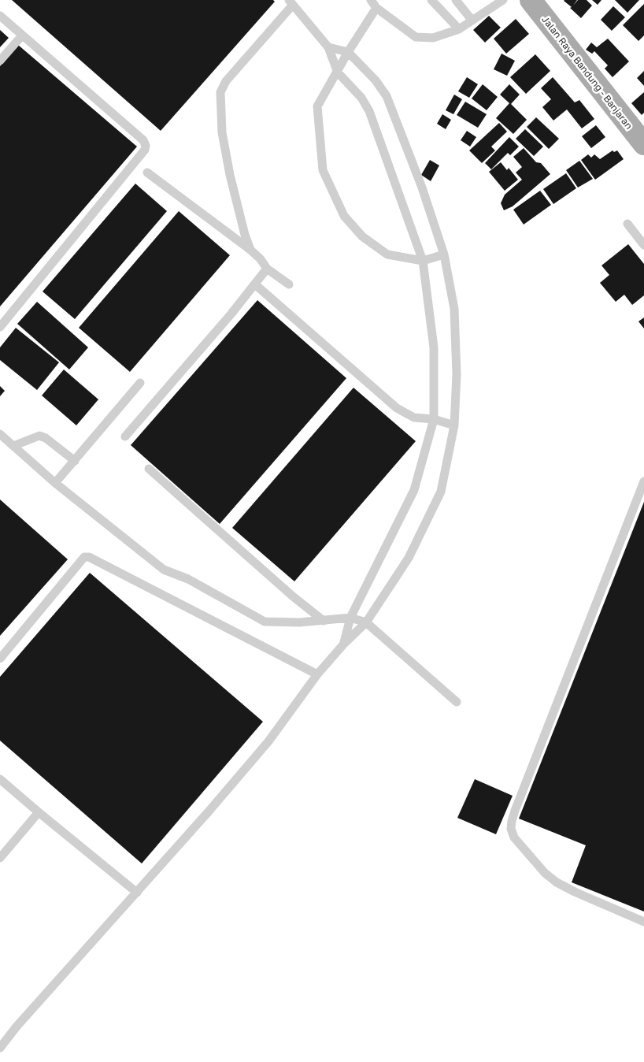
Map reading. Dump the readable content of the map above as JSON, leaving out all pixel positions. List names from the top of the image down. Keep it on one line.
{"streets":{"main road":["Jalan Raya Bandung - Banjaran"]}}
